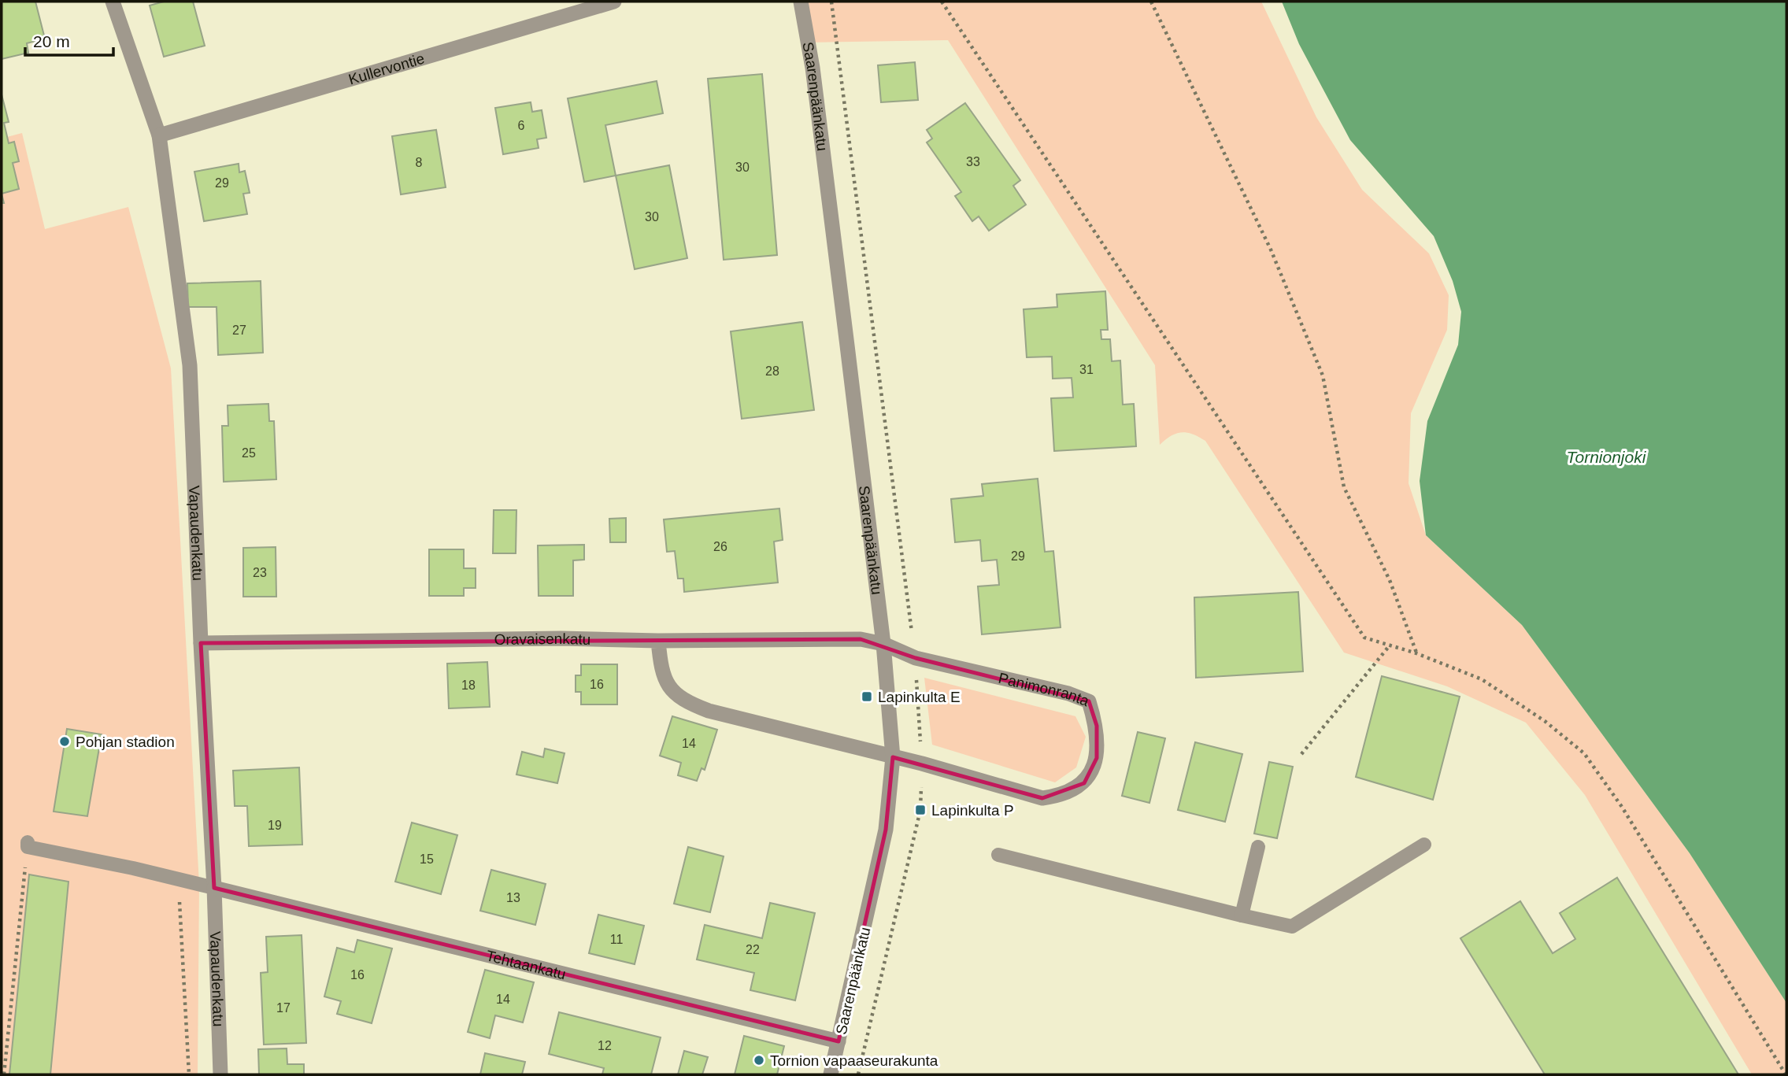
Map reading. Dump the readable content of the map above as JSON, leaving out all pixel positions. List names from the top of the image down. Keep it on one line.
{"streets":{"street":["Kullervontie","Saarenpäänkatu","Vapaudenkatu","Oravaisenkatu","Panimonranta","Tehtaankatu"]},"crossings":[["Kullervontie","Vapaudenkatu"],["Saarenpäänkatu","Oravaisenkatu"],["Saarenpäänkatu","Panimonranta"],["Saarenpäänkatu","Tehtaankatu"],["Vapaudenkatu","Oravaisenkatu"],["Vapaudenkatu","Tehtaankatu"],["Oravaisenkatu","Panimonranta"]],"water":["Tornionjoki"],"places":{"transit":["Lapinkulta E","Lapinkulta P"],"other":["Pohjan stadion","Tornion vapaaseurakunta"]},"house_numbers":["6","33","8","30","29","30","27","31","28","25","26","29","23","16","18","14","19","15","13","11","22","16","14","17","12"],"scale_bar":"20 m"}
